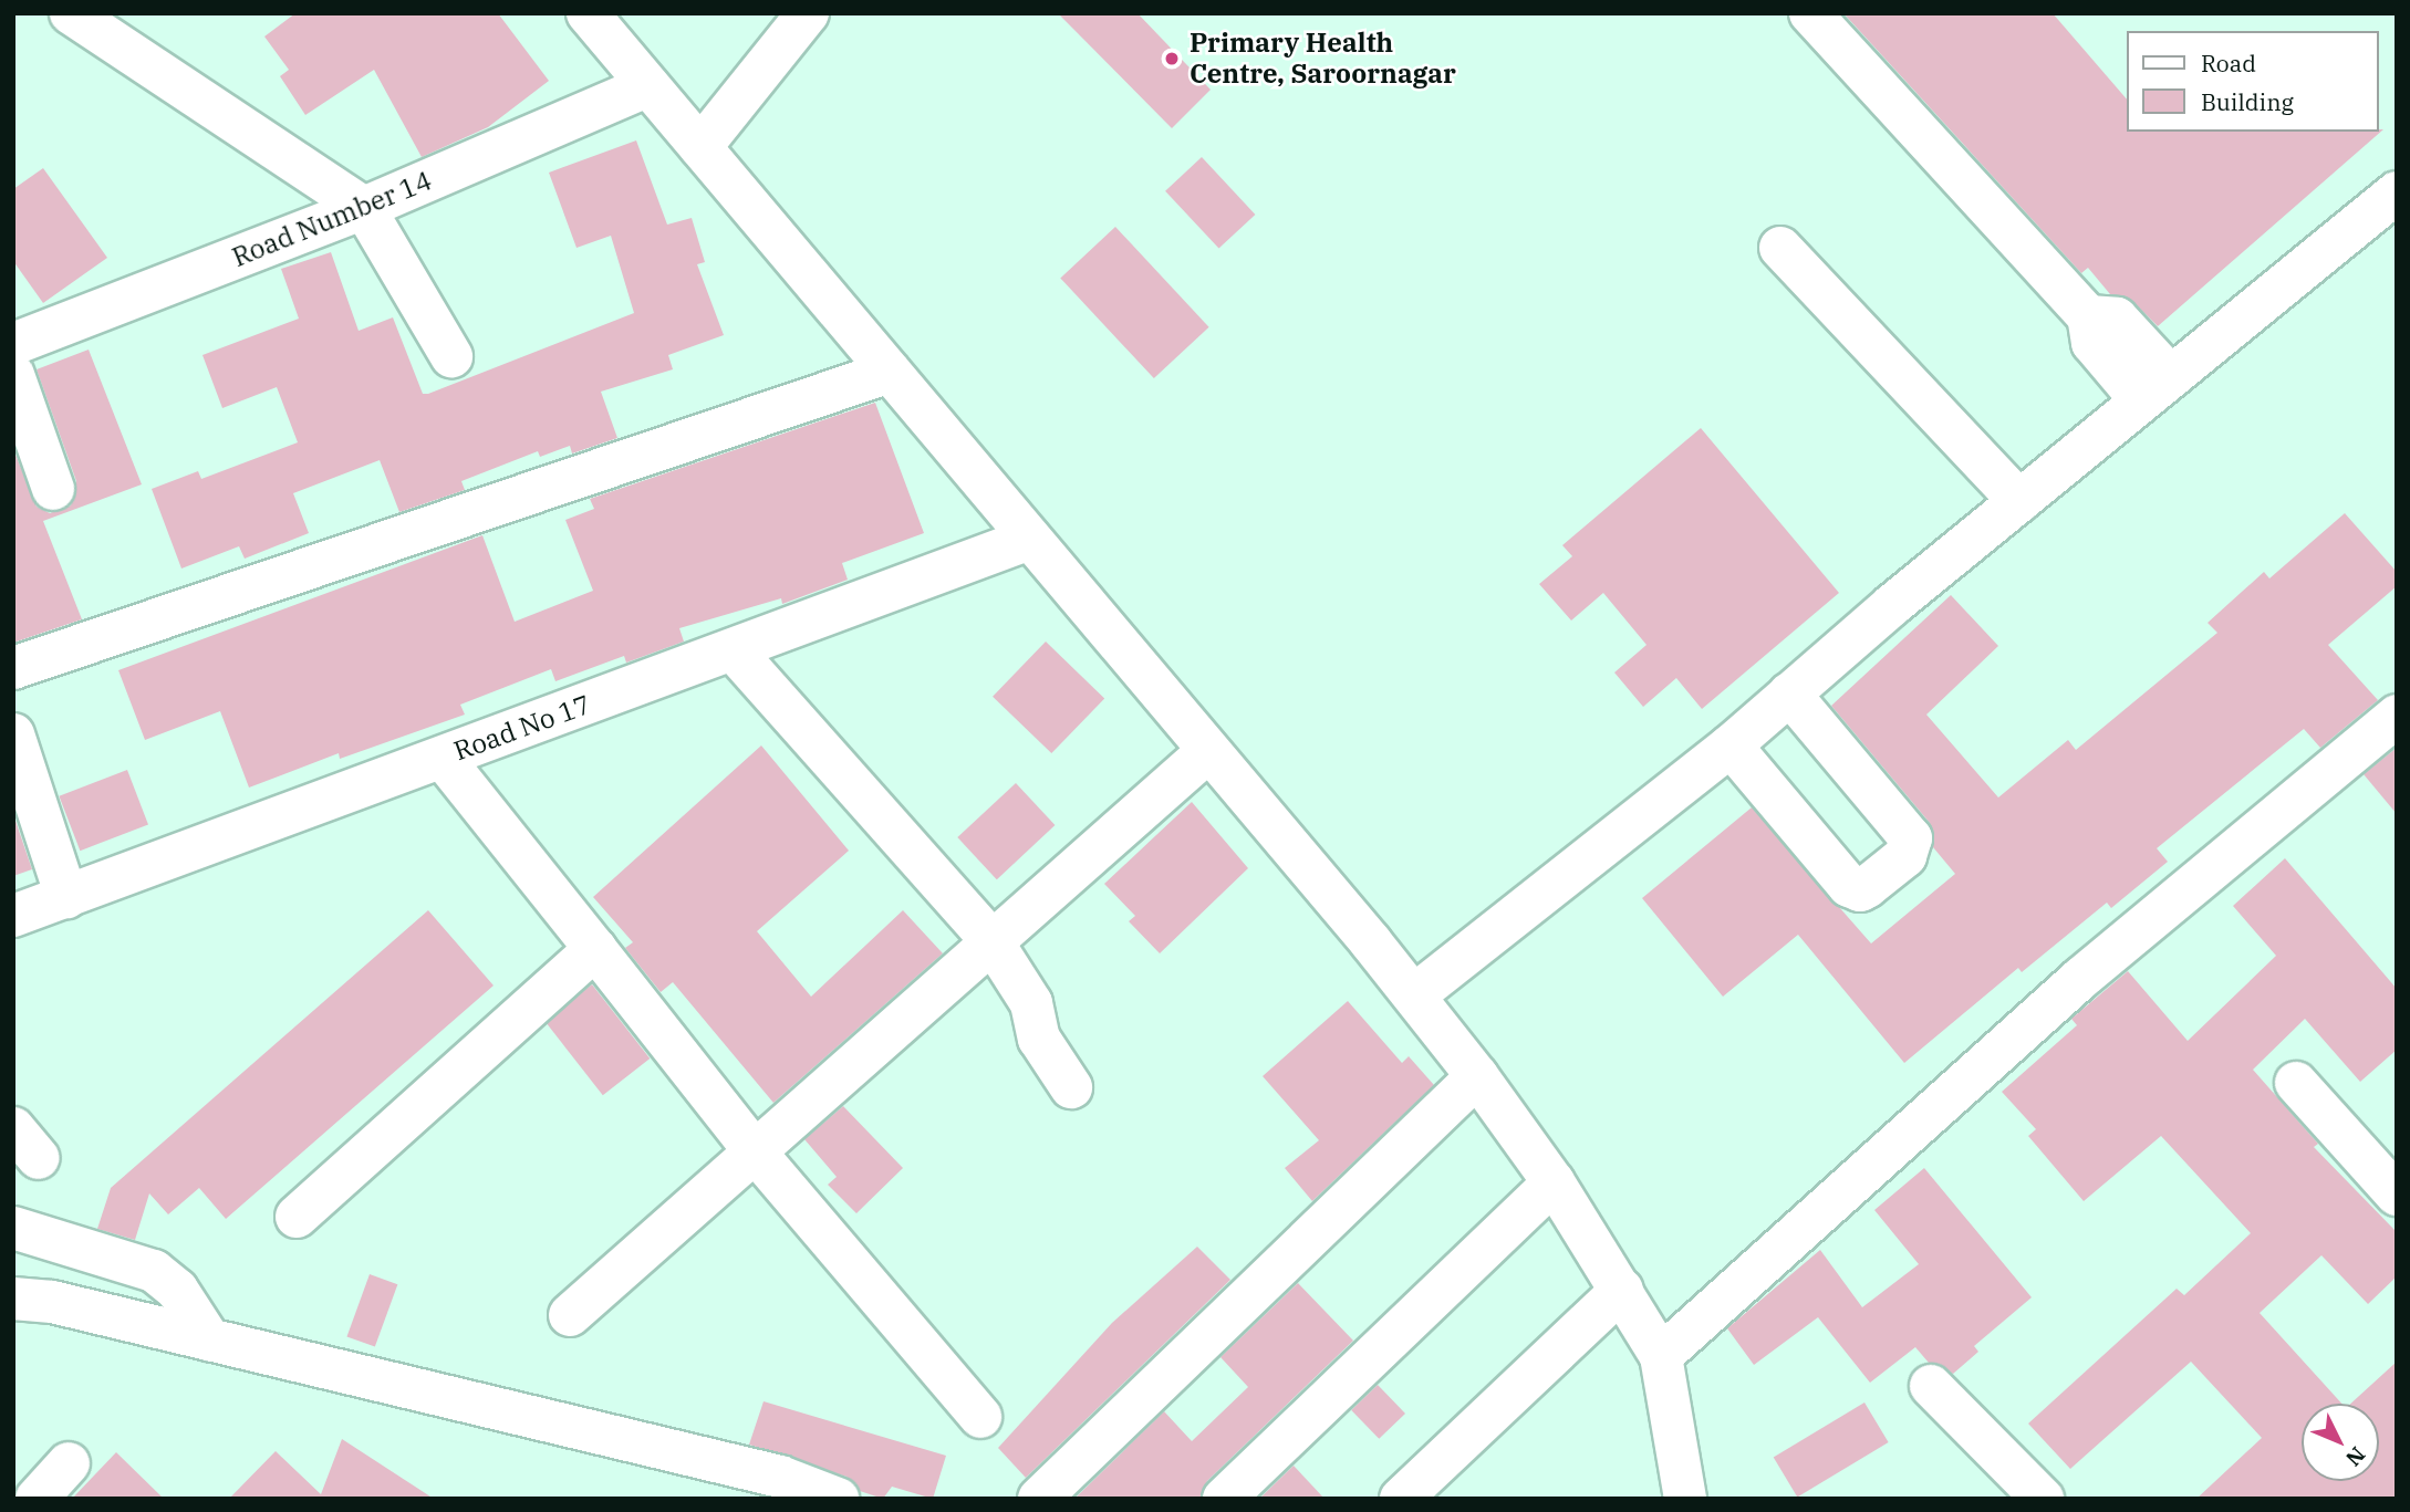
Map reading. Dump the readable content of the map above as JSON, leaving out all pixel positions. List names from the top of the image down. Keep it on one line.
{"streets":{"street":["Road Number 14","Road No 17"]},"places":["Primary Health Centre, Saroornagar"],"legend":["Road","Building"],"north":"bottom right"}
